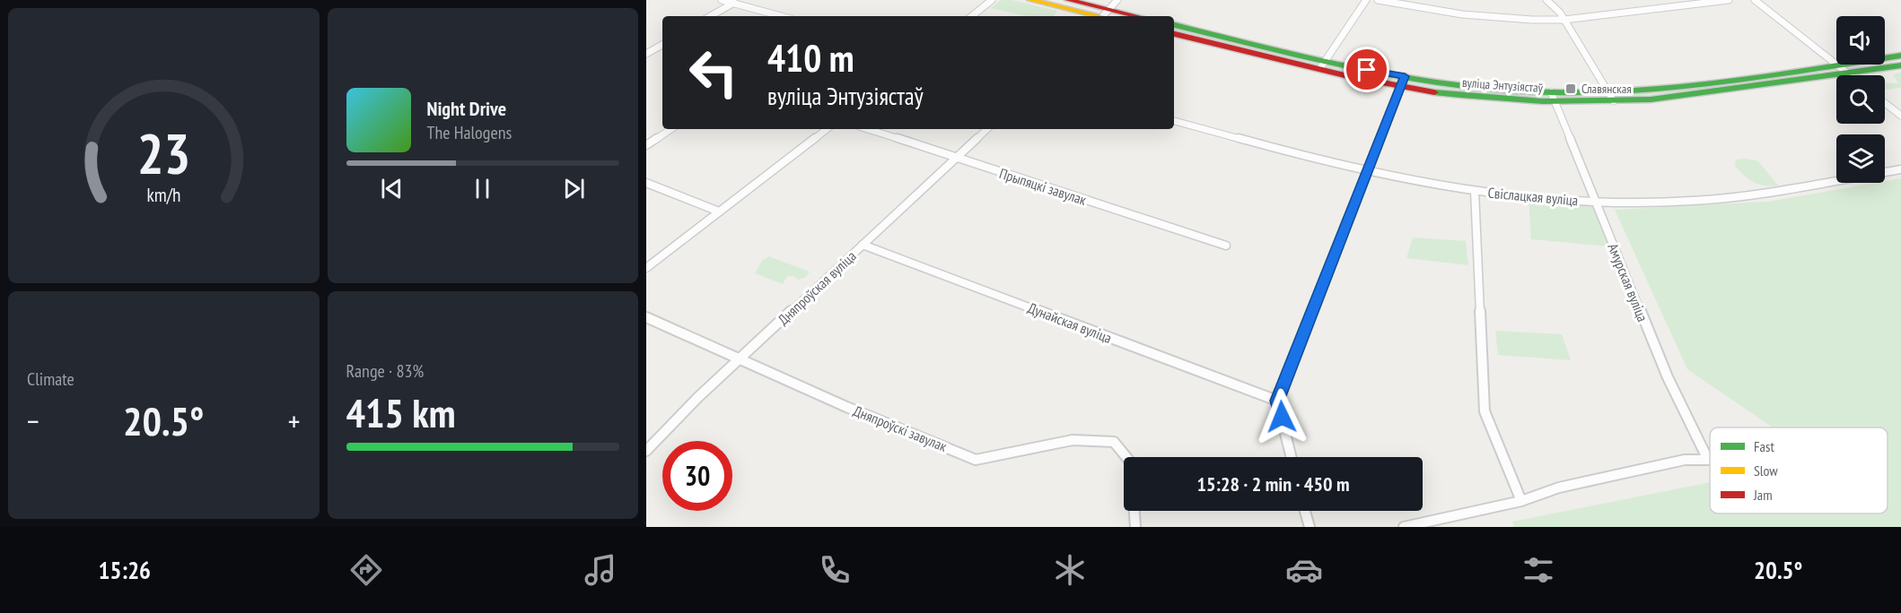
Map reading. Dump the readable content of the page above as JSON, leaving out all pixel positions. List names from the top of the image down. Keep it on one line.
{"streets":{"street":["вуліца Энтузіястаў","Прыпяцкі завулак","Свіслацкая вуліца","Амурская вуліца","Дняпроўская вуліца","Дунайская вуліца","Дняпроўскі завулак"]},"crossings":[["вуліца Энтузіястаў","Амурская вуліца"],["Прыпяцкі завулак","Дняпроўская вуліца"],["Свіслацкая вуліца","Амурская вуліца"],["Дняпроўская вуліца","Дунайская вуліца"],["Дняпроўская вуліца","Дняпроўскі завулак"]],"places":{"transit":["Славянская"]},"legend":["Fast","Slow","Jam"],"page":{"turn":["410 m","вуліца Энтузіястаў"],"song":["Night Drive","The Halogens"],"tile":["Climate",["Range · 83%","415 km"]],"heat":["−","20.5°","+"],"limit":"30","trip":"15:28 · 2 min · 450 m","tabs":["15:26","20.5°"],"gauge":["23","km/h"]}}
